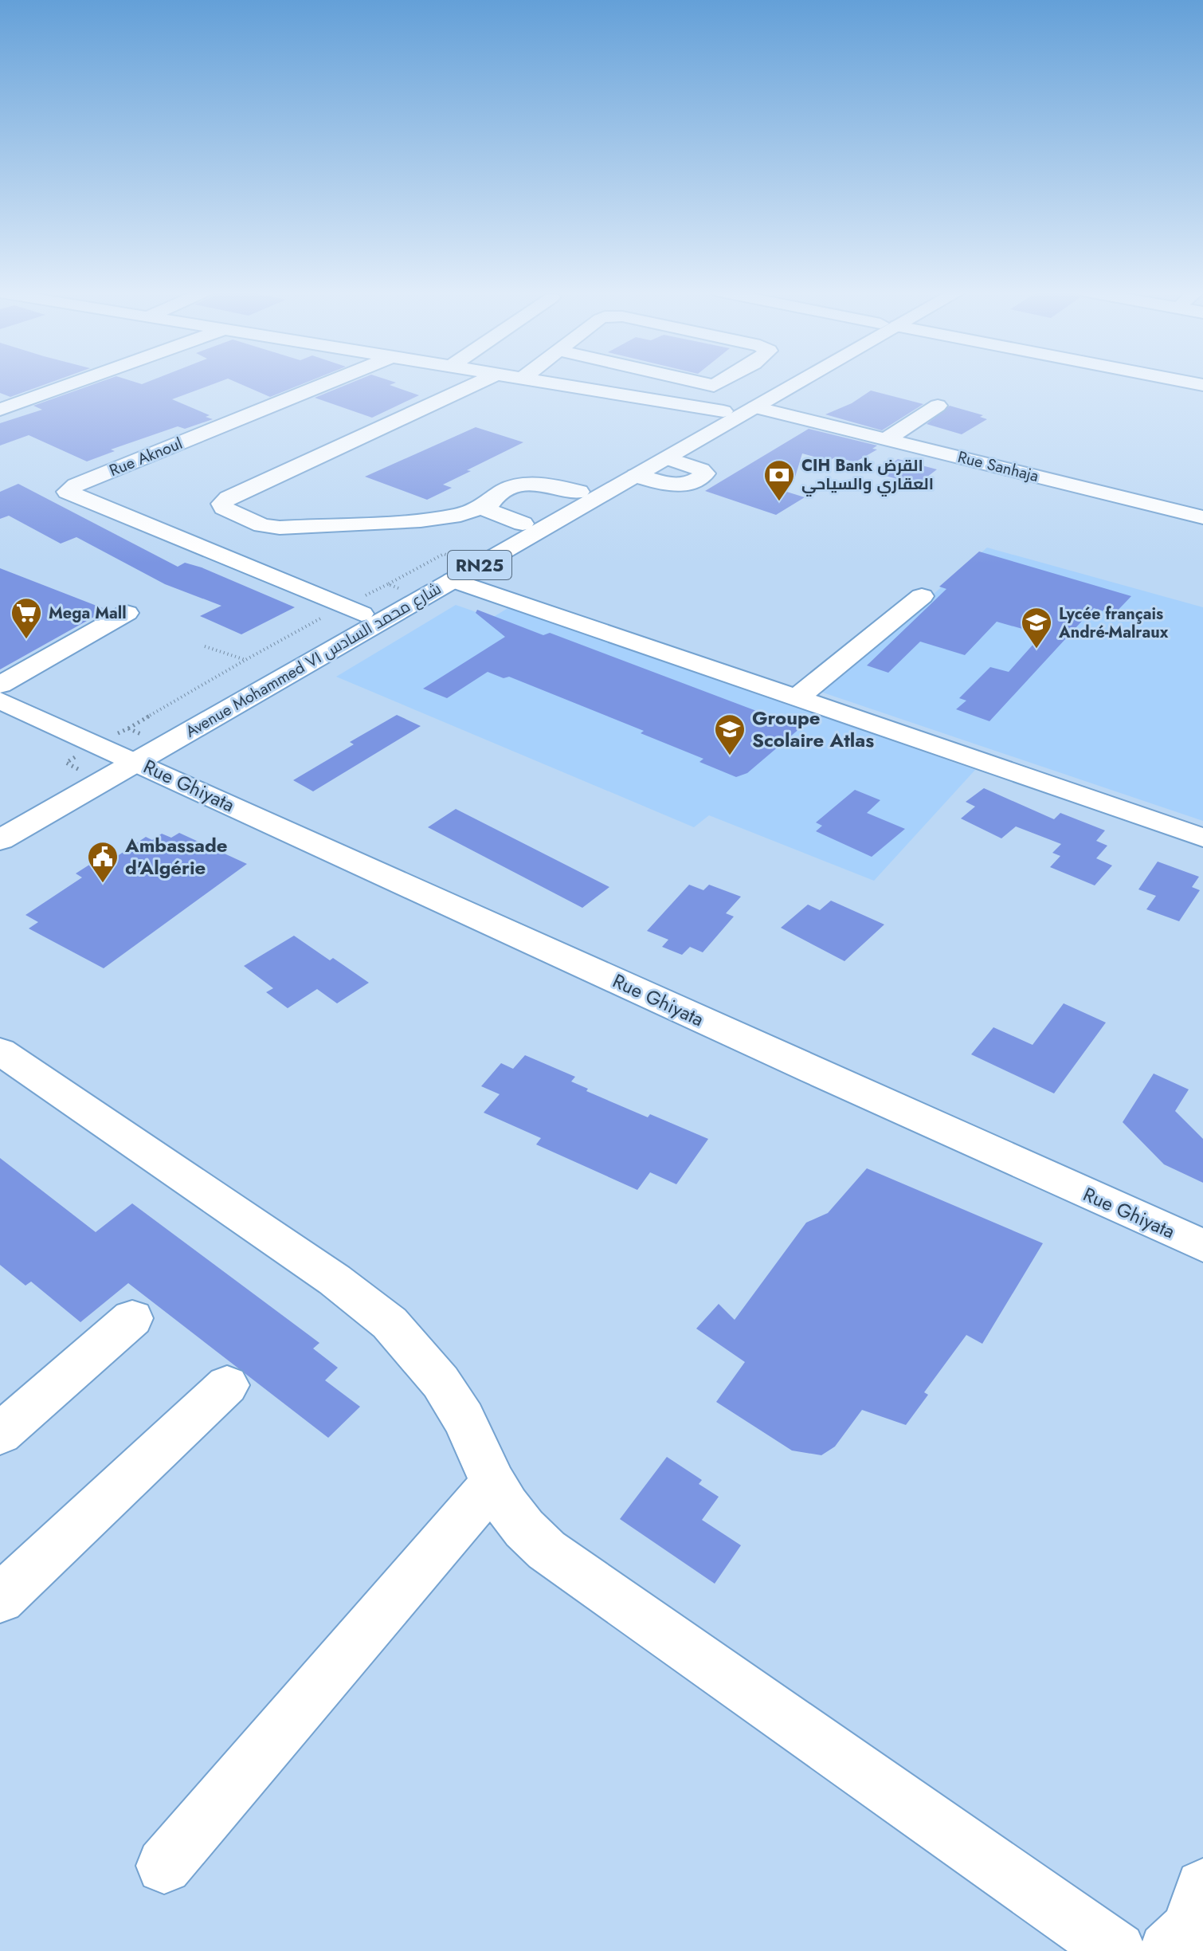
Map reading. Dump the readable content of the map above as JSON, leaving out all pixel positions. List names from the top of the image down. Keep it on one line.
{"streets":{"main road":["RN25","Avenue Mohammed VI شارع محمد السادس"],"street":["Rue Aknoul","Rue Sanhaja","Rue Ghiyata"]},"crossings":[["Rue Aknoul","Avenue Mohammed VI شارع محمد السادس"],["Rue Sanhaja","Avenue Mohammed VI شارع محمد السادس"],["Avenue Mohammed VI شارع محمد السادس","Rue Ghiyata"]],"places":{"bank":["CIH Bank القرض العقاري والسياحي"],"supermarket":["Mega Mall"],"school or university":["Lycée français André-Malraux","Groupe Scolaire Atlas"],"public building":["Ambassade d'Algérie"]}}
